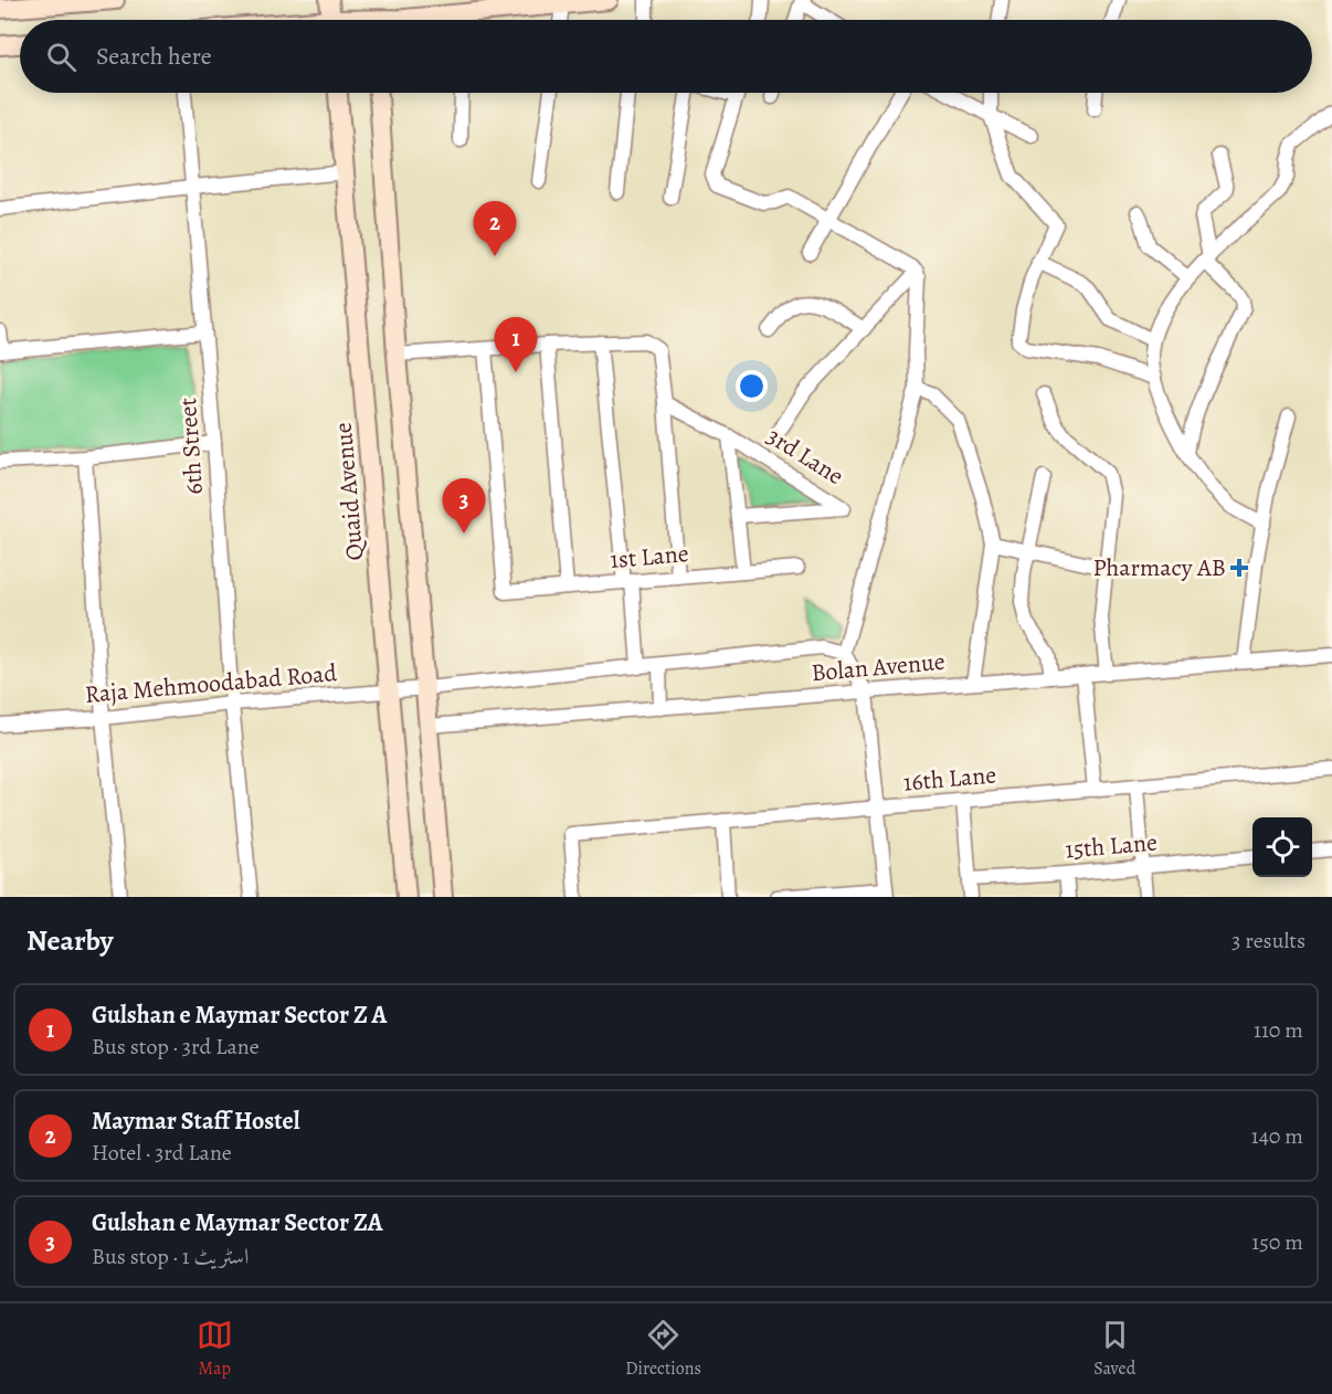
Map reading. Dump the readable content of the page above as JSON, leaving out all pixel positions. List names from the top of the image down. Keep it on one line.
{"streets":{"main road":["Quaid Avenue"],"street":["6th Street","3rd Lane","1st Lane","Bolan Avenue","Raja Mehmoodabad Road","16th Lane","15th Lane"]},"crossings":[["6th Street","Raja Mehmoodabad Road"],["Quaid Avenue","Raja Mehmoodabad Road"],["Bolan Avenue","Raja Mehmoodabad Road"]],"places":{"health":["Pharmacy AB"]},"page":{"search":"Search here","pins":["2","1","3"],"heading":["Nearby","3 results"],"list":[{"mark":"1","name":"Gulshan e Maymar Sector Z A","note":"Bus stop · 3rd Lane","value":"110 m"},{"mark":"2","name":"Maymar Staff Hostel","note":"Hotel · 3rd Lane","value":"140 m"},{"mark":"3","name":"Gulshan e Maymar Sector ZA","note":"Bus stop · اسٹریٹ 1","value":"150 m"}],"nav":["Map","Directions","Saved"]}}
